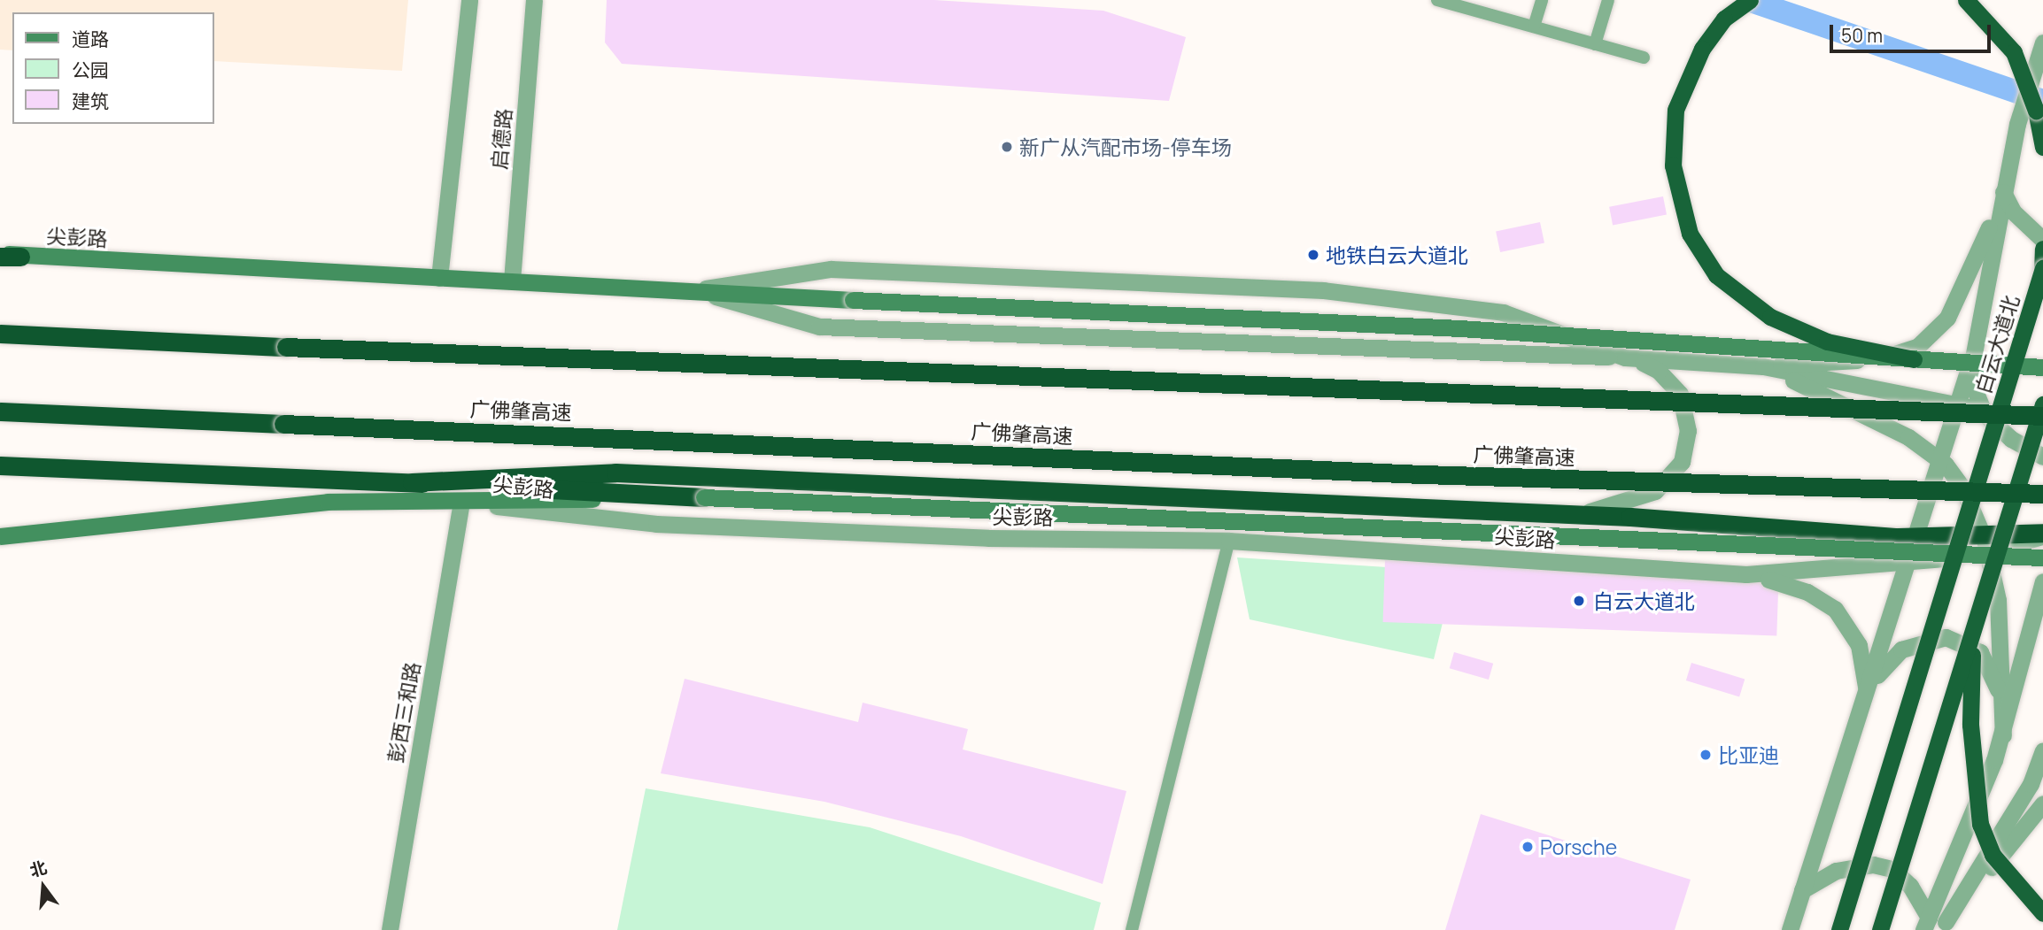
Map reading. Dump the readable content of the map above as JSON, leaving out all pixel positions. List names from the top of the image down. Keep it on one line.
{"streets":{"highway":["白云大道北","广佛肇高速"],"main road":["尖彭路"],"street":["启德路","彭西三和路"]},"crossings":[["启德路","尖彭路"],["尖彭路","彭西三和路"]],"places":["新广从汽配市场-停车场","地铁白云大道北","白云大道北","比亚迪","Porsche"],"legend":["道路","公园","建筑"],"scale_bar":"50 m","north":"top"}
